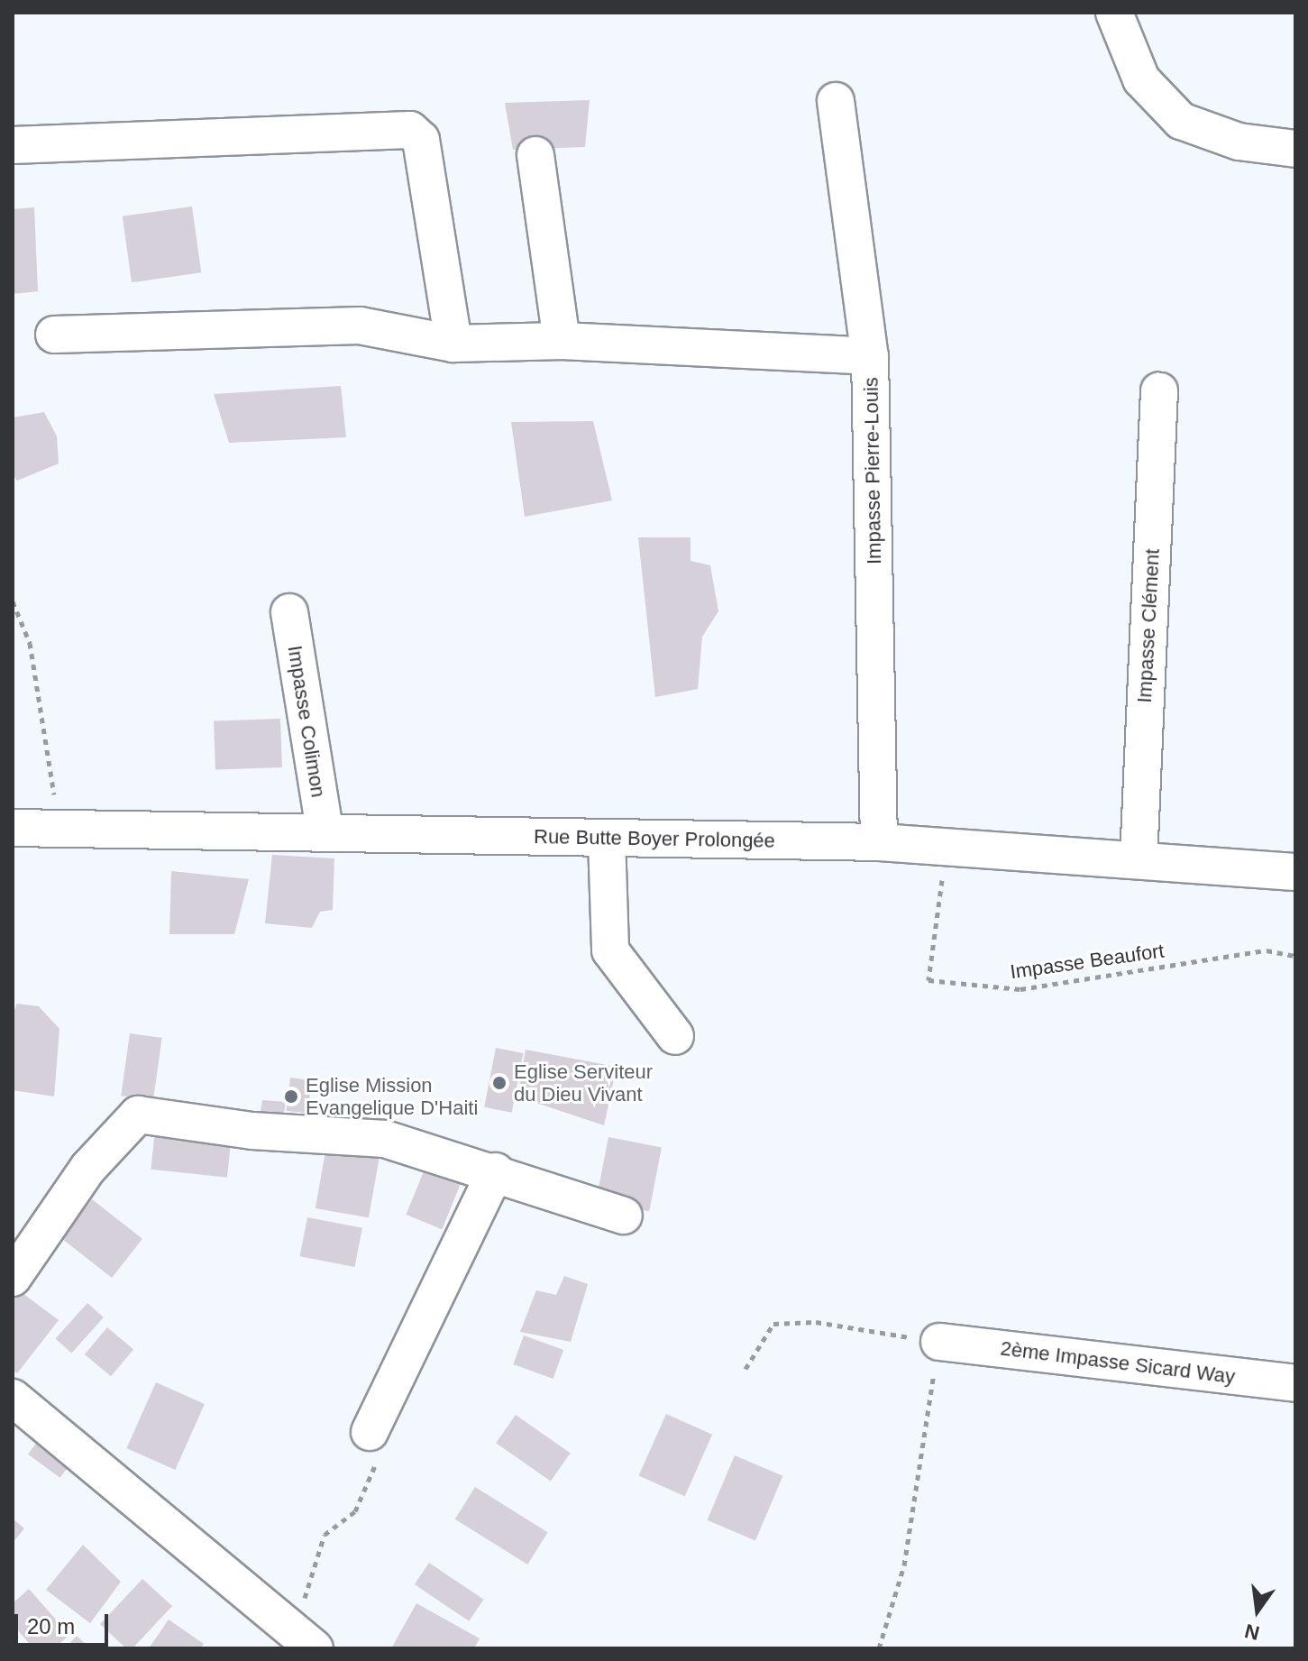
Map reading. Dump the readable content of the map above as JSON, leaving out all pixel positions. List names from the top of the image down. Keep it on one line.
{"streets":{"street":["Impasse Pierre-Louis","Impasse Clément","Impasse Colimon","Rue Butte Boyer Prolongée","2ème Impasse Sicard Way"],"path":["Impasse Beaufort"]},"crossings":[["Impasse Pierre-Louis","Rue Butte Boyer Prolongée"],["Impasse Clément","Rue Butte Boyer Prolongée"],["Impasse Colimon","Rue Butte Boyer Prolongée"],["Rue Butte Boyer Prolongée","Impasse Beaufort"]],"places":["Eglise Serviteur du Dieu Vivant","Eglise Mission Evangelique D'Haiti"],"scale_bar":"20 m","north":"bottom"}
